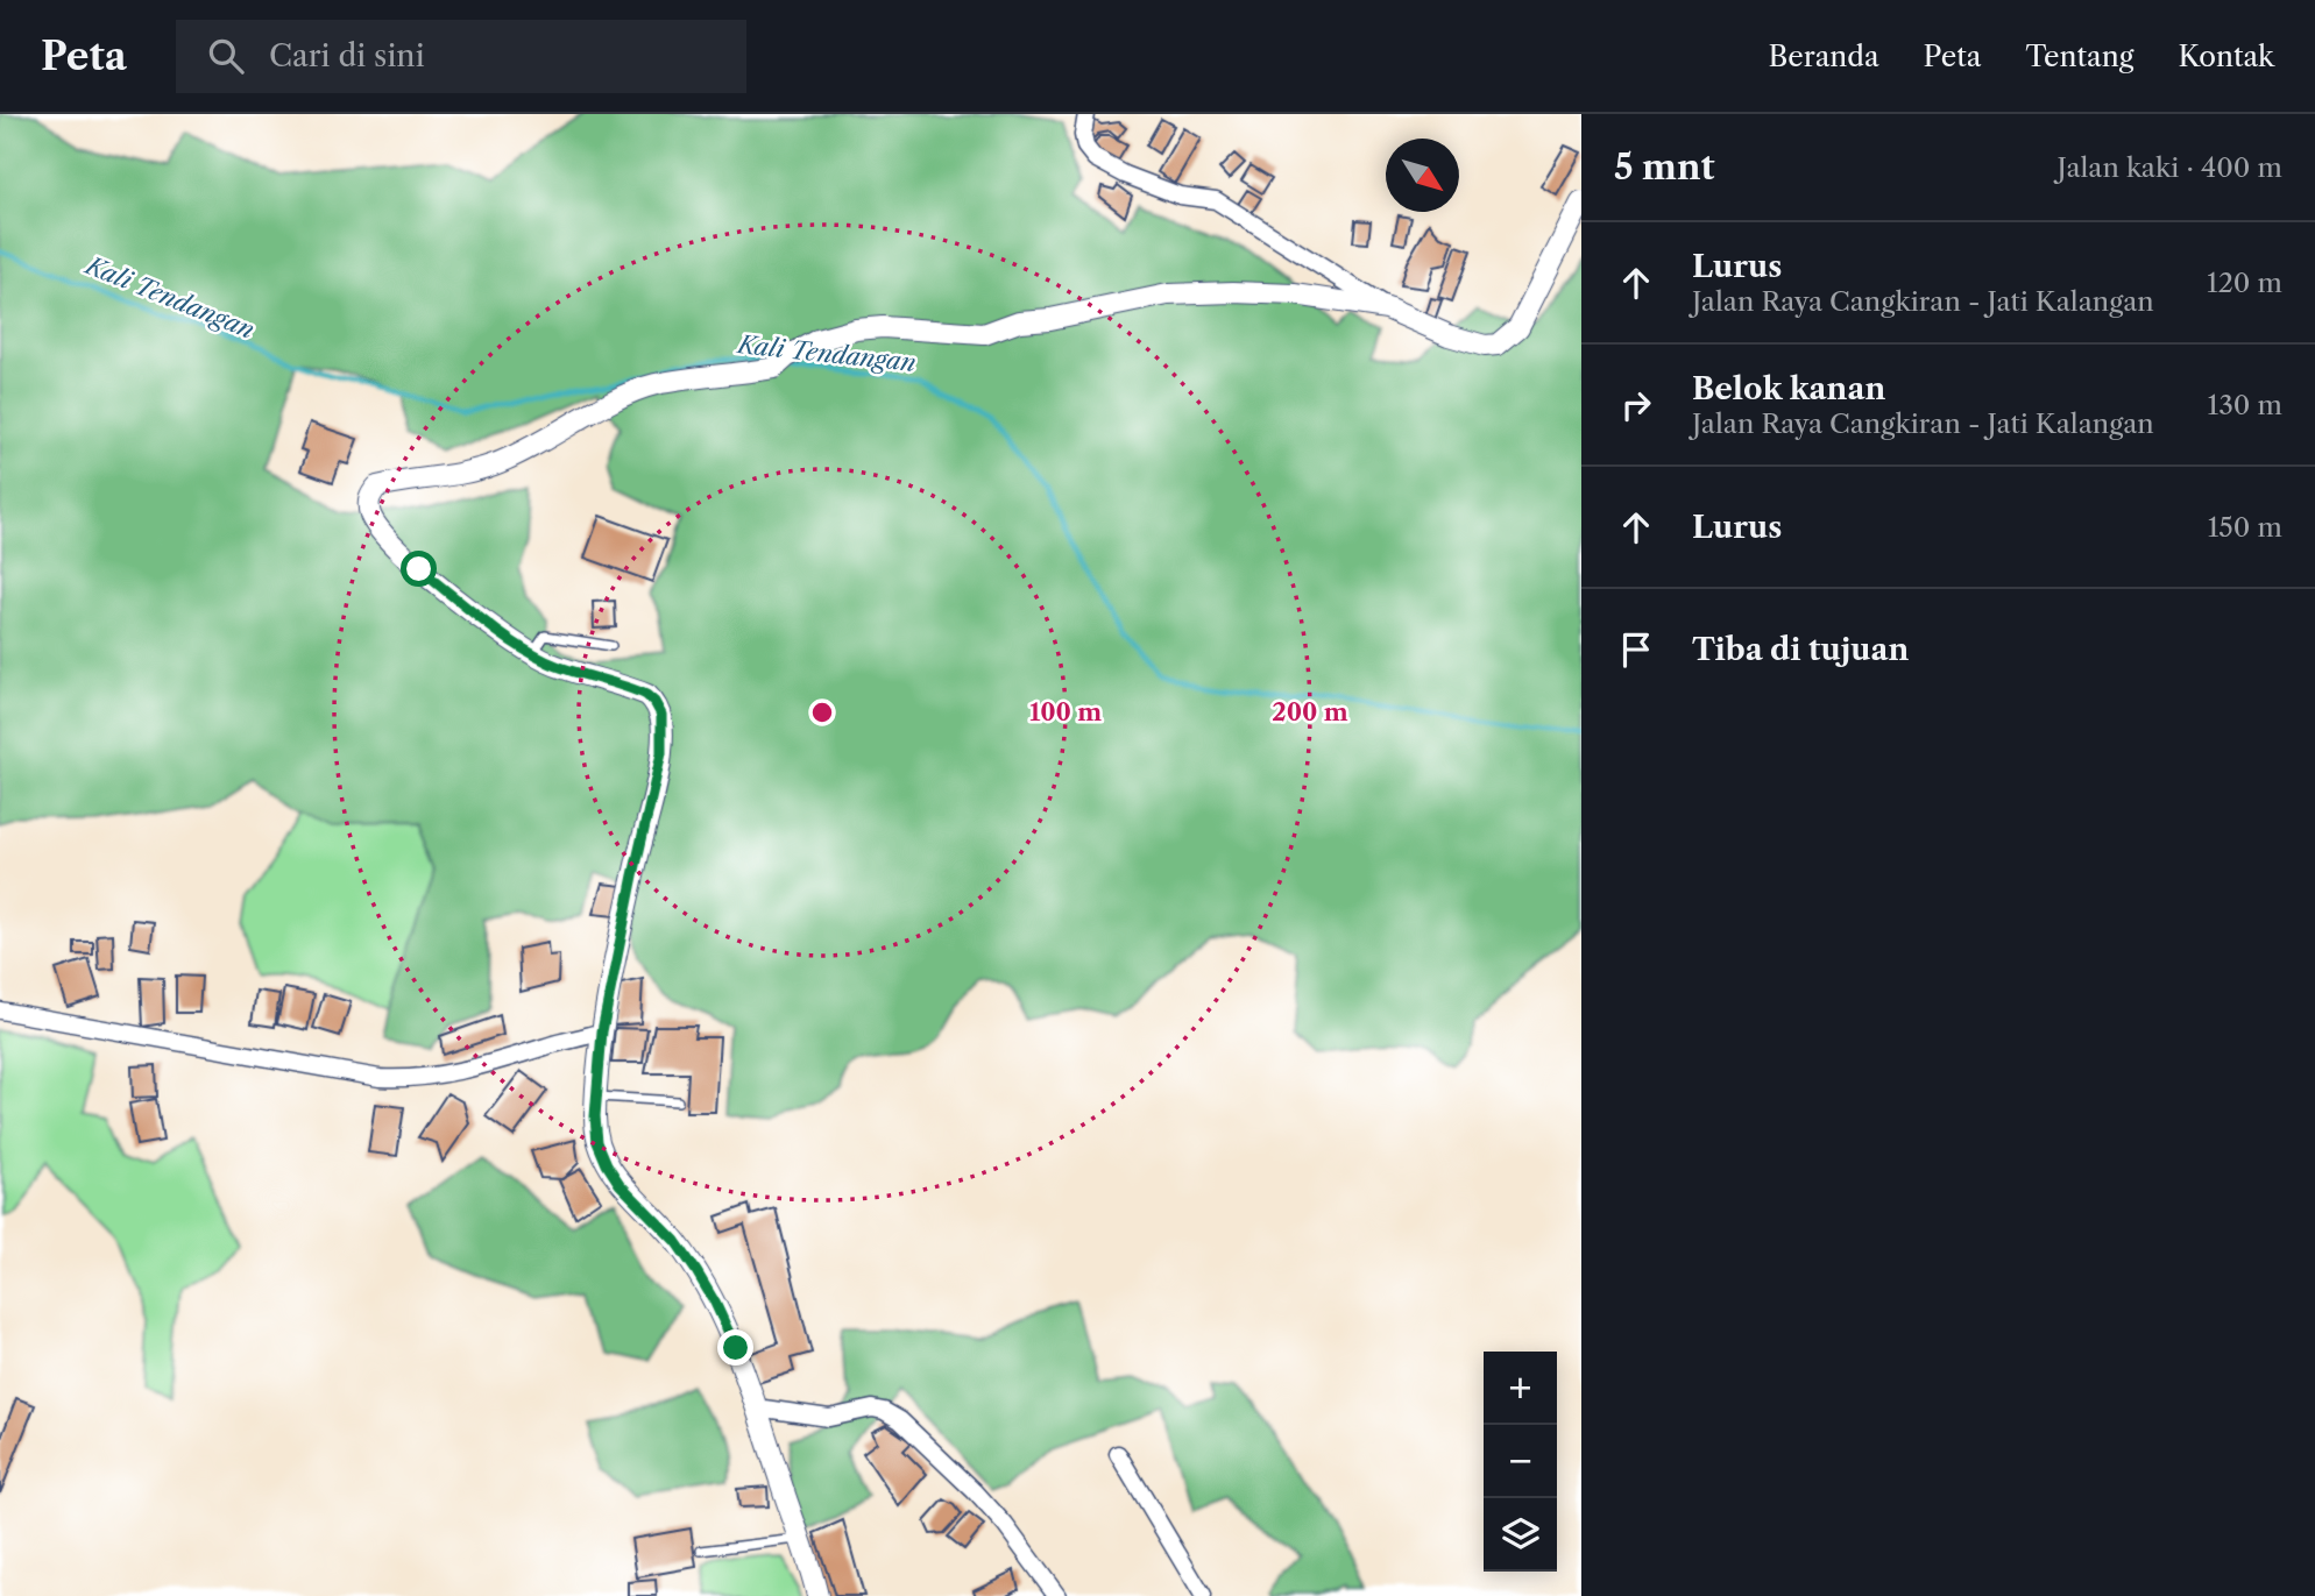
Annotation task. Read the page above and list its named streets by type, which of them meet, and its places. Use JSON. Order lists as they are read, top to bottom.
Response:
{
  "water": ["Kali Tendangan"],
  "north": "bottom right",
  "page": {
    "header": "Peta",
    "search": "Cari di sini",
    "nav": [
      "Beranda",
      "Peta",
      "Tentang",
      "Kontak"
    ],
    "heading": ["5 mnt", "Jalan kaki · 400 m"],
    "list": [
      ["Lurus", "Jalan Raya Cangkiran - Jati Kalangan", "120 m"],
      ["Belok kanan", "Jalan Raya Cangkiran - Jati Kalangan", "130 m"],
      ["Lurus", "150 m"],
      "Tiba di tujuan"
    ],
    "map_buttons": ["+", "−"]
  },
  "rings": ["100 m", "200 m"]
}
